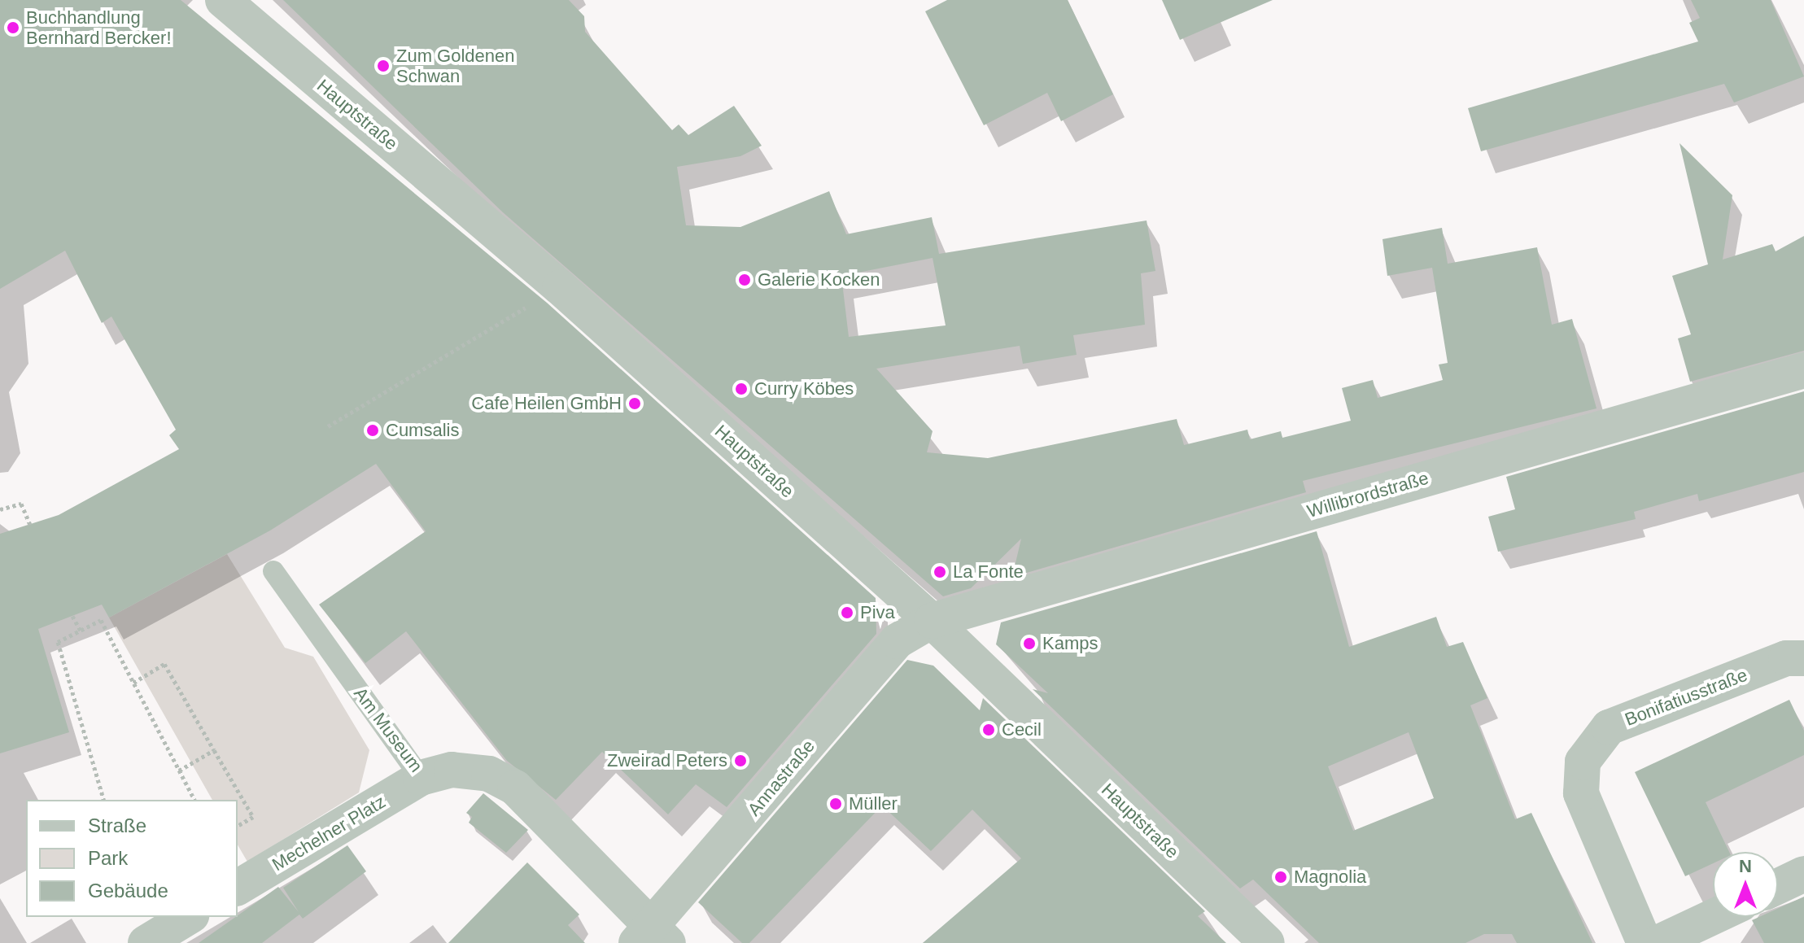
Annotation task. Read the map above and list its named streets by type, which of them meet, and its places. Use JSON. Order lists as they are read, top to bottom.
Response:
{
  "streets": {
    "street": [
      "Hauptstraße",
      "Willibrordstraße",
      "Bonifatiusstraße",
      "Am Museum",
      "Annastraße",
      "Mechelner Platz"
    ]
  },
  "crossings": [
    ["Hauptstraße", "Willibrordstraße"],
    ["Hauptstraße", "Annastraße"],
    ["Willibrordstraße", "Annastraße"],
    ["Am Museum", "Annastraße"],
    ["Am Museum", "Mechelner Platz"]
  ],
  "places": [
    "Buchhandlung Bernhard Bercker!",
    "Zum Goldenen Schwan",
    "Galerie Kocken",
    "Curry Köbes",
    "Cafe Heilen GmbH",
    "Cumsalis",
    "La Fonte",
    "Piva",
    "Kamps",
    "Cecil",
    "Zweirad Peters",
    "Müller",
    "Magnolia"
  ],
  "legend": ["Straße", "Park", "Gebäude"],
  "north": "top"
}
